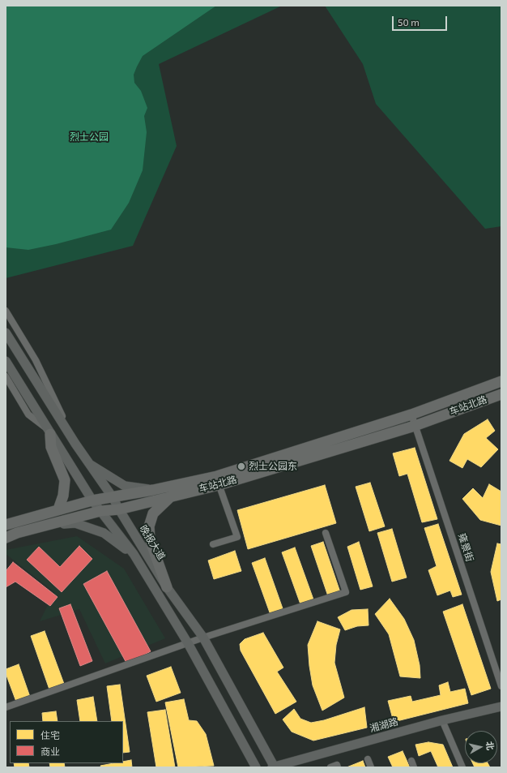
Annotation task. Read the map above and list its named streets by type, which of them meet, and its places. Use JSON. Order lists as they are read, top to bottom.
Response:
{
  "streets": {
    "main road": ["车站北路", "晚报大道", "湘湖路"],
    "street": ["雍景街"]
  },
  "crossings": [
    ["车站北路", "晚报大道"],
    ["车站北路", "雍景街"],
    ["晚报大道", "湘湖路"]
  ],
  "parks": ["烈士公园"],
  "places": ["烈士公园东"],
  "legend": ["住宅", "商业"],
  "scale_bar": "50 m",
  "north": "right"
}
